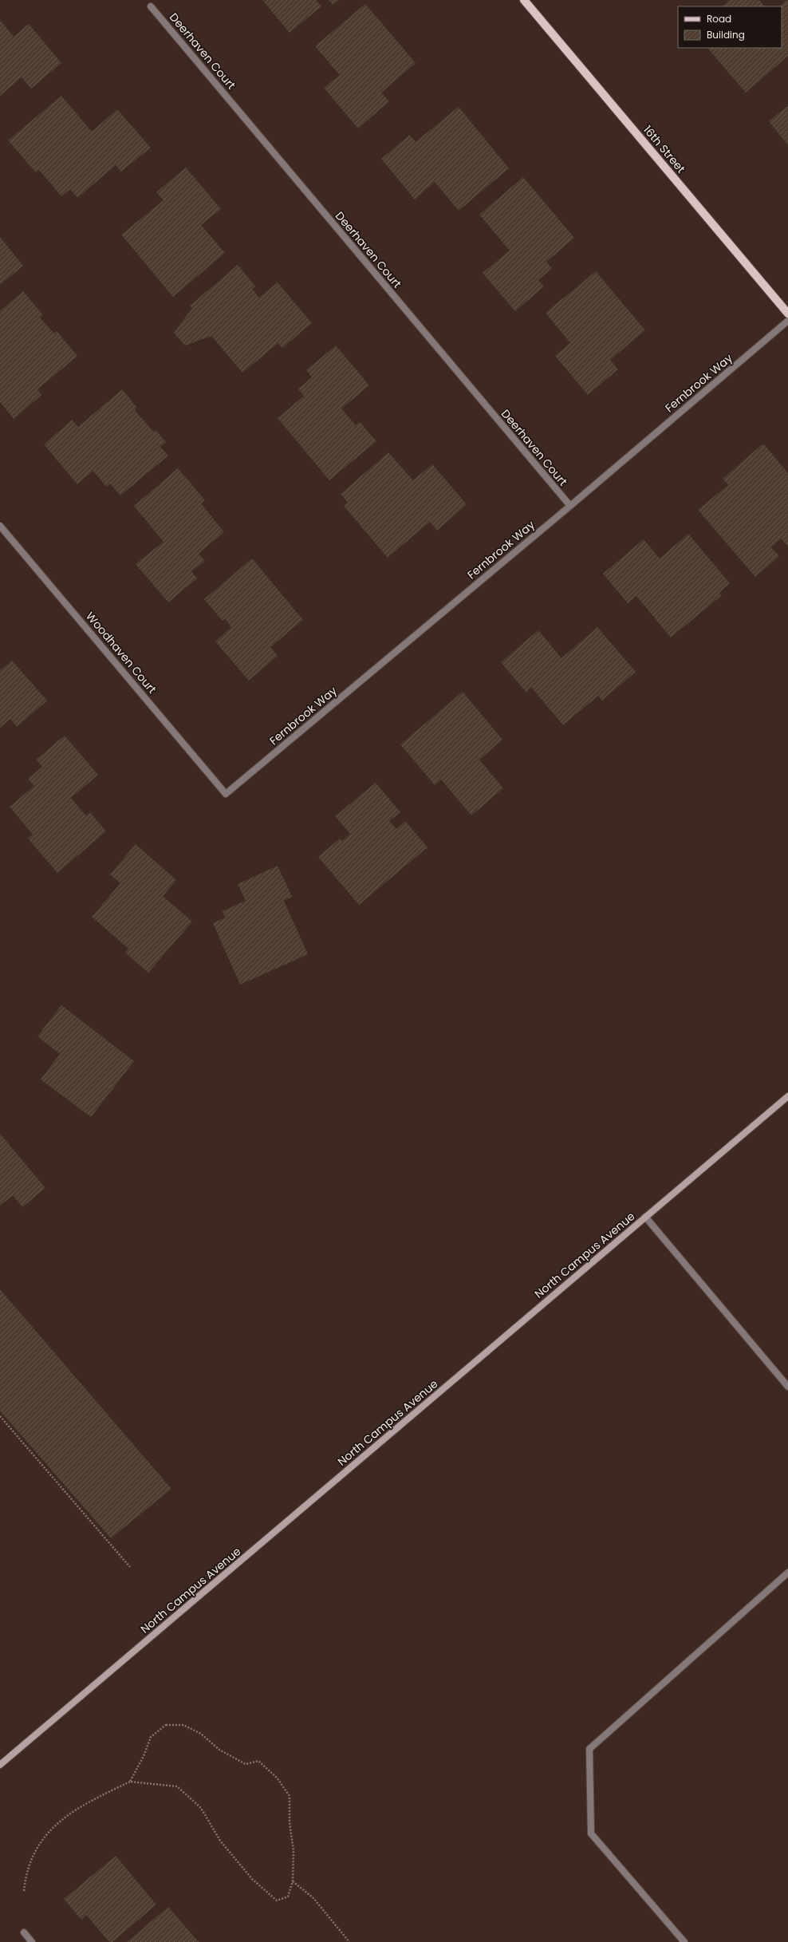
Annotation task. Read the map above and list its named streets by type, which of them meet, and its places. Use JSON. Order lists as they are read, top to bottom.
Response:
{
  "streets": {
    "main road": ["16th Street", "North Campus Avenue"],
    "street": ["Deerhaven Court", "Fernbrook Way", "Woodhaven Court"]
  },
  "crossings": [
    ["Deerhaven Court", "Fernbrook Way"],
    ["Fernbrook Way", "Woodhaven Court"]
  ],
  "legend": ["Road", "Building"]
}
